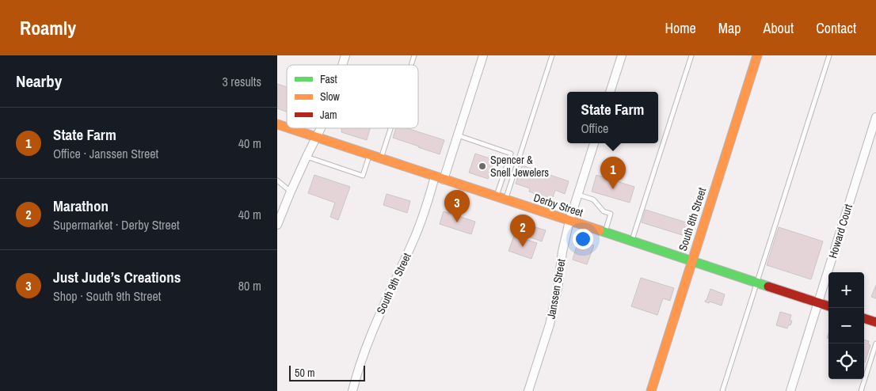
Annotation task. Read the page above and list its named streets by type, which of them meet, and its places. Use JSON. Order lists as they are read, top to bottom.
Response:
{
  "streets": {
    "main road": ["Derby Street", "South 8th Street"],
    "street": ["Howard Court", "South 9th Street", "Janssen Street"]
  },
  "crossings": [
    ["Derby Street", "South 8th Street"],
    ["Derby Street", "Howard Court"],
    ["Derby Street", "South 9th Street"],
    ["Derby Street", "Janssen Street"]
  ],
  "places": ["Spencer & Snell Jewelers"],
  "legend": ["Fast", "Slow", "Jam"],
  "scale_bar": "50 m",
  "page": {
    "header": "Roamly",
    "nav": [
      "Home",
      "Map",
      "About",
      "Contact"
    ],
    "heading": ["Nearby", "3 results"],
    "popup": ["State Farm", "Office"],
    "list": [
      {
        "mark": "1",
        "name": "State Farm",
        "note": "Office · Janssen Street",
        "value": "40 m"
      },
      {
        "mark": "2",
        "name": "Marathon",
        "note": "Supermarket · Derby Street",
        "value": "40 m"
      },
      {
        "mark": "3",
        "name": "Just Jude’s Creations",
        "note": "Shop · South 9th Street",
        "value": "80 m"
      }
    ],
    "pins": ["1", "3", "2"],
    "map_buttons": ["+", "−"],
    "scale": "50 m"
  }
}
